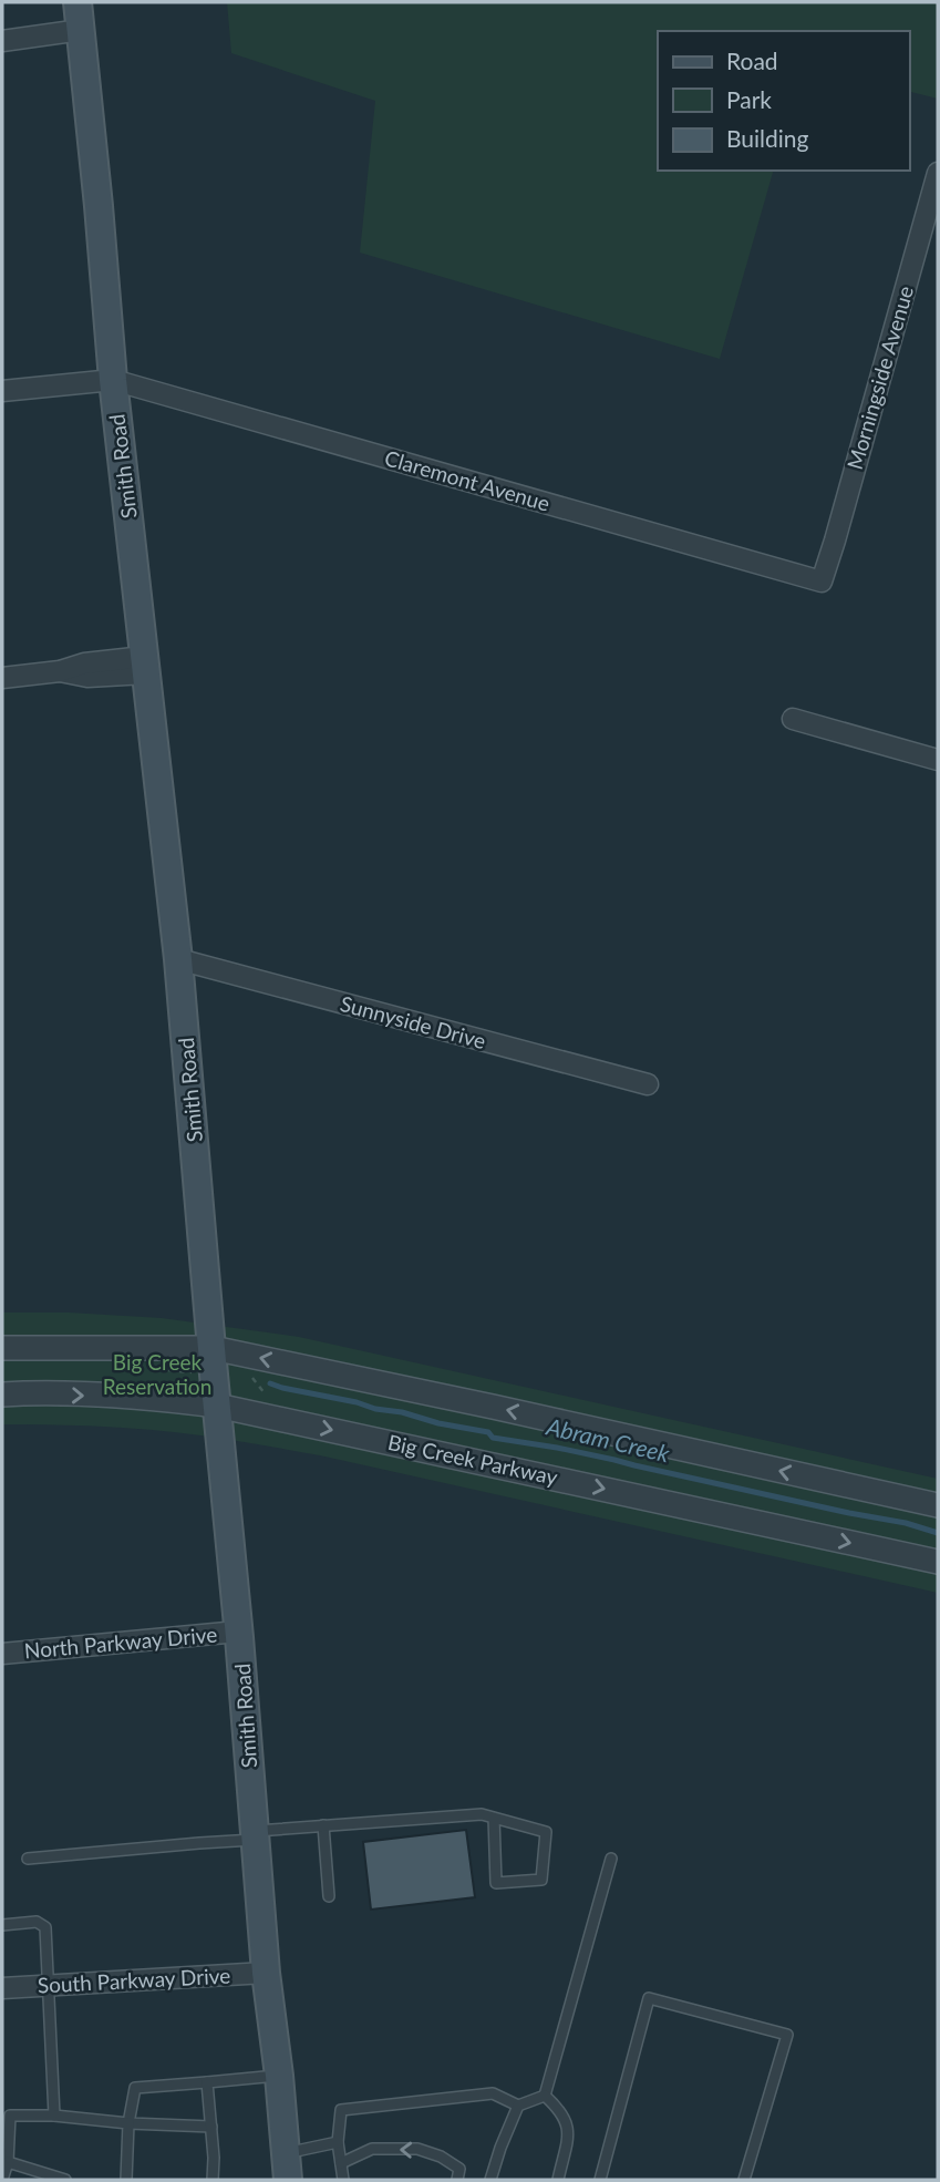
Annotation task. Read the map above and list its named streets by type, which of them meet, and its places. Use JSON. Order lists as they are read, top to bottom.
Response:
{
  "streets": {
    "main road": ["Smith Road"],
    "street": [
      "Morningside Avenue",
      "Claremont Avenue",
      "Sunnyside Drive",
      "Big Creek Parkway",
      "North Parkway Drive",
      "South Parkway Drive"
    ]
  },
  "crossings": [
    ["Morningside Avenue", "Claremont Avenue"],
    ["Smith Road", "Claremont Avenue"],
    ["Smith Road", "Sunnyside Drive"],
    ["Smith Road", "Big Creek Parkway"],
    ["Smith Road", "North Parkway Drive"],
    ["Smith Road", "South Parkway Drive"]
  ],
  "water": ["Abram Creek"],
  "parks": ["Big Creek Reservation"],
  "legend": ["Road", "Park", "Building"]
}
